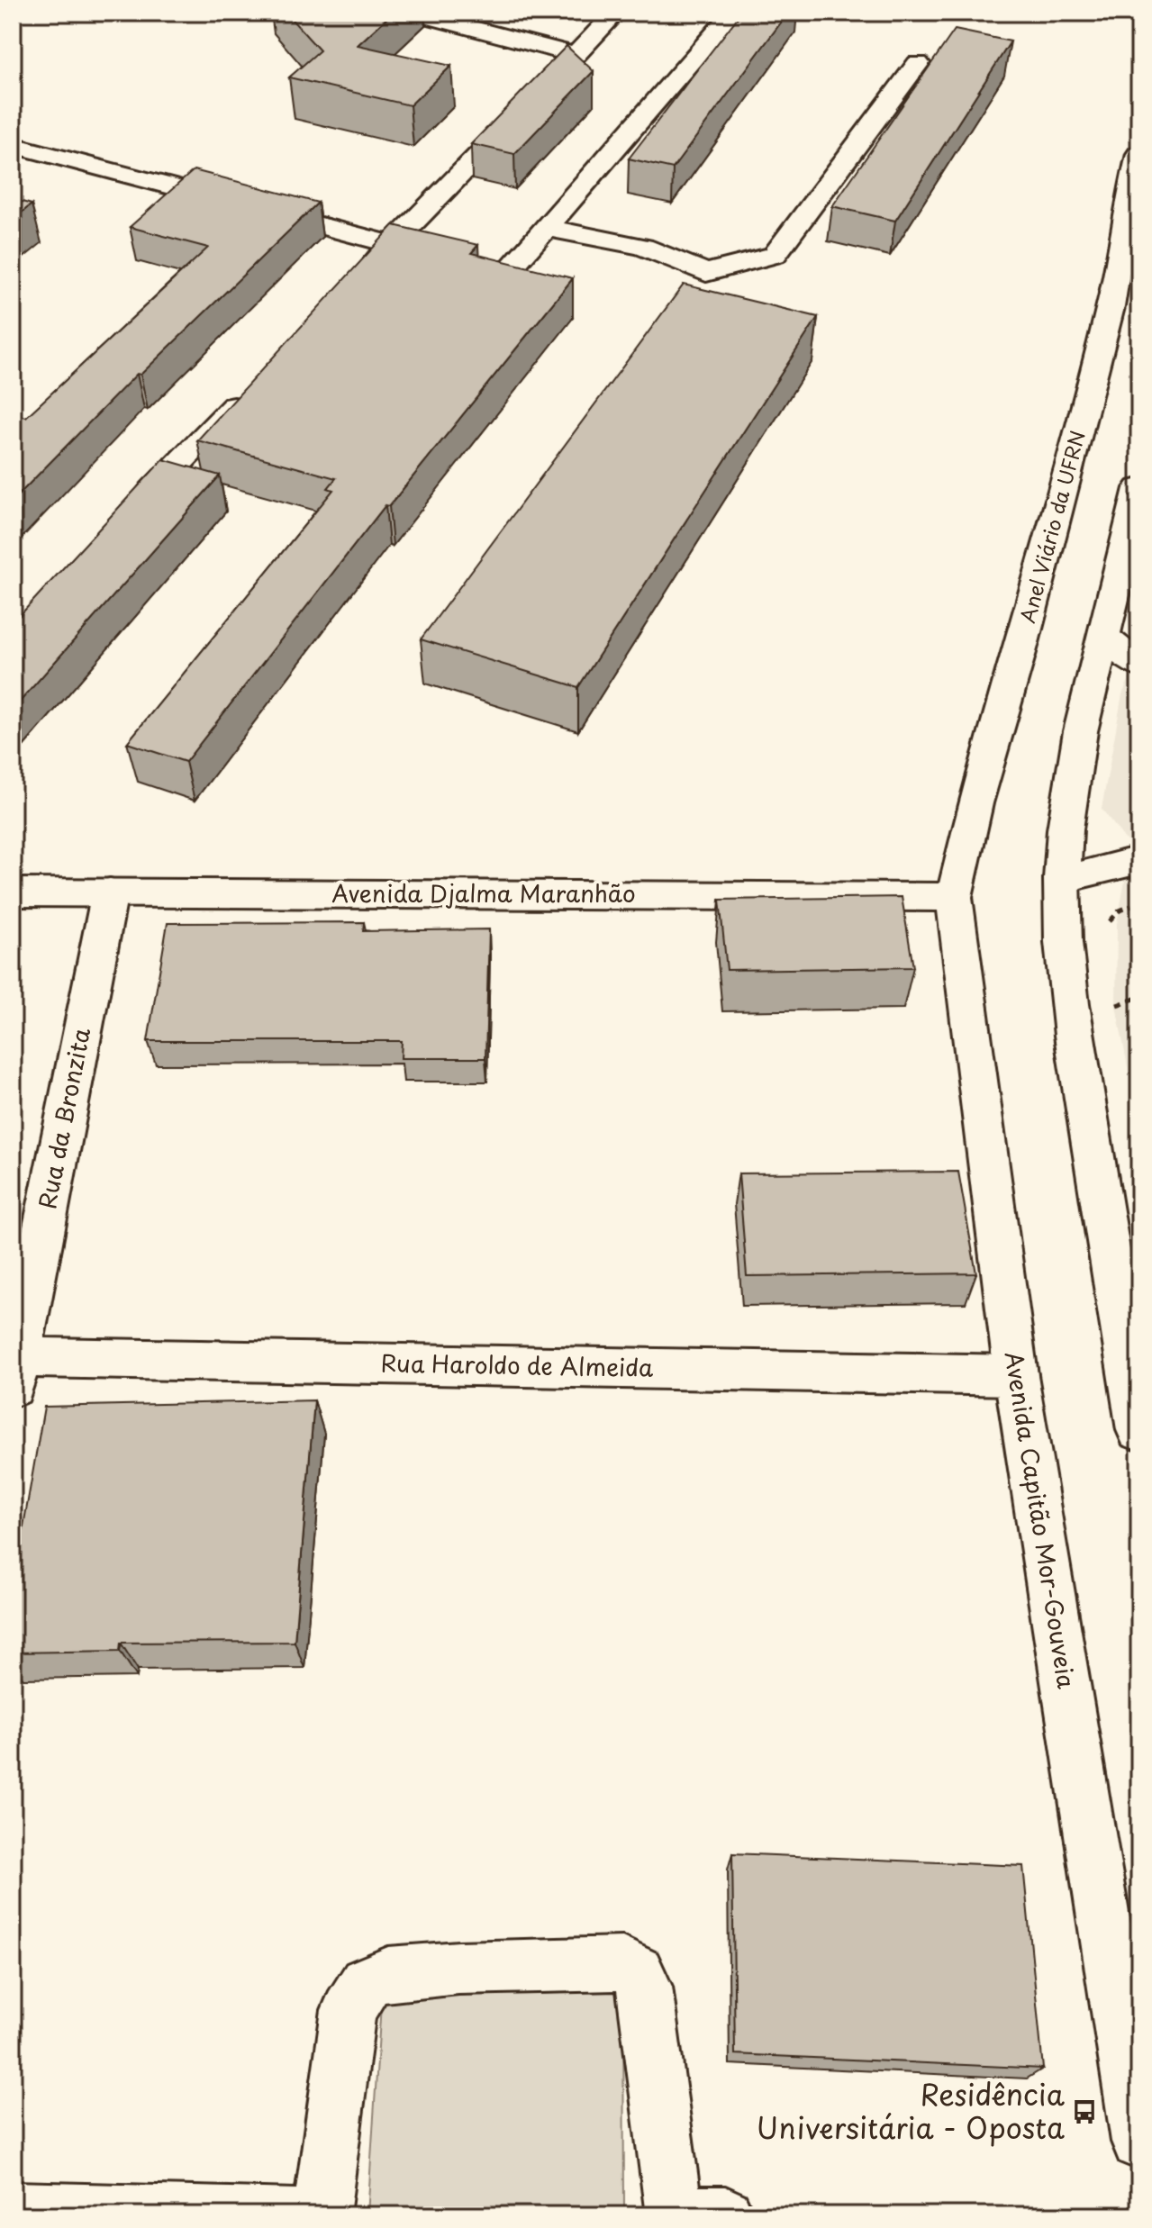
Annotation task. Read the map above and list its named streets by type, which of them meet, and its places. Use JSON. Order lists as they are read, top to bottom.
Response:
{
  "streets": {
    "main road": [
      "Anel Viário da UFRN",
      "Avenida Djalma Maranhão",
      "Rua da Bronzita",
      "Rua Haroldo de Almeida",
      "Avenida Capitão Mor-Gouveia"
    ]
  },
  "crossings": [
    ["Anel Viário da UFRN", "Avenida Djalma Maranhão"],
    ["Anel Viário da UFRN", "Avenida Capitão Mor-Gouveia"],
    ["Avenida Djalma Maranhão", "Rua da Bronzita"],
    ["Avenida Djalma Maranhão", "Avenida Capitão Mor-Gouveia"],
    ["Rua da Bronzita", "Rua Haroldo de Almeida"],
    ["Rua Haroldo de Almeida", "Avenida Capitão Mor-Gouveia"]
  ],
  "places": {
    "bus stop": ["Residência Universitária - Oposta"]
  }
}
